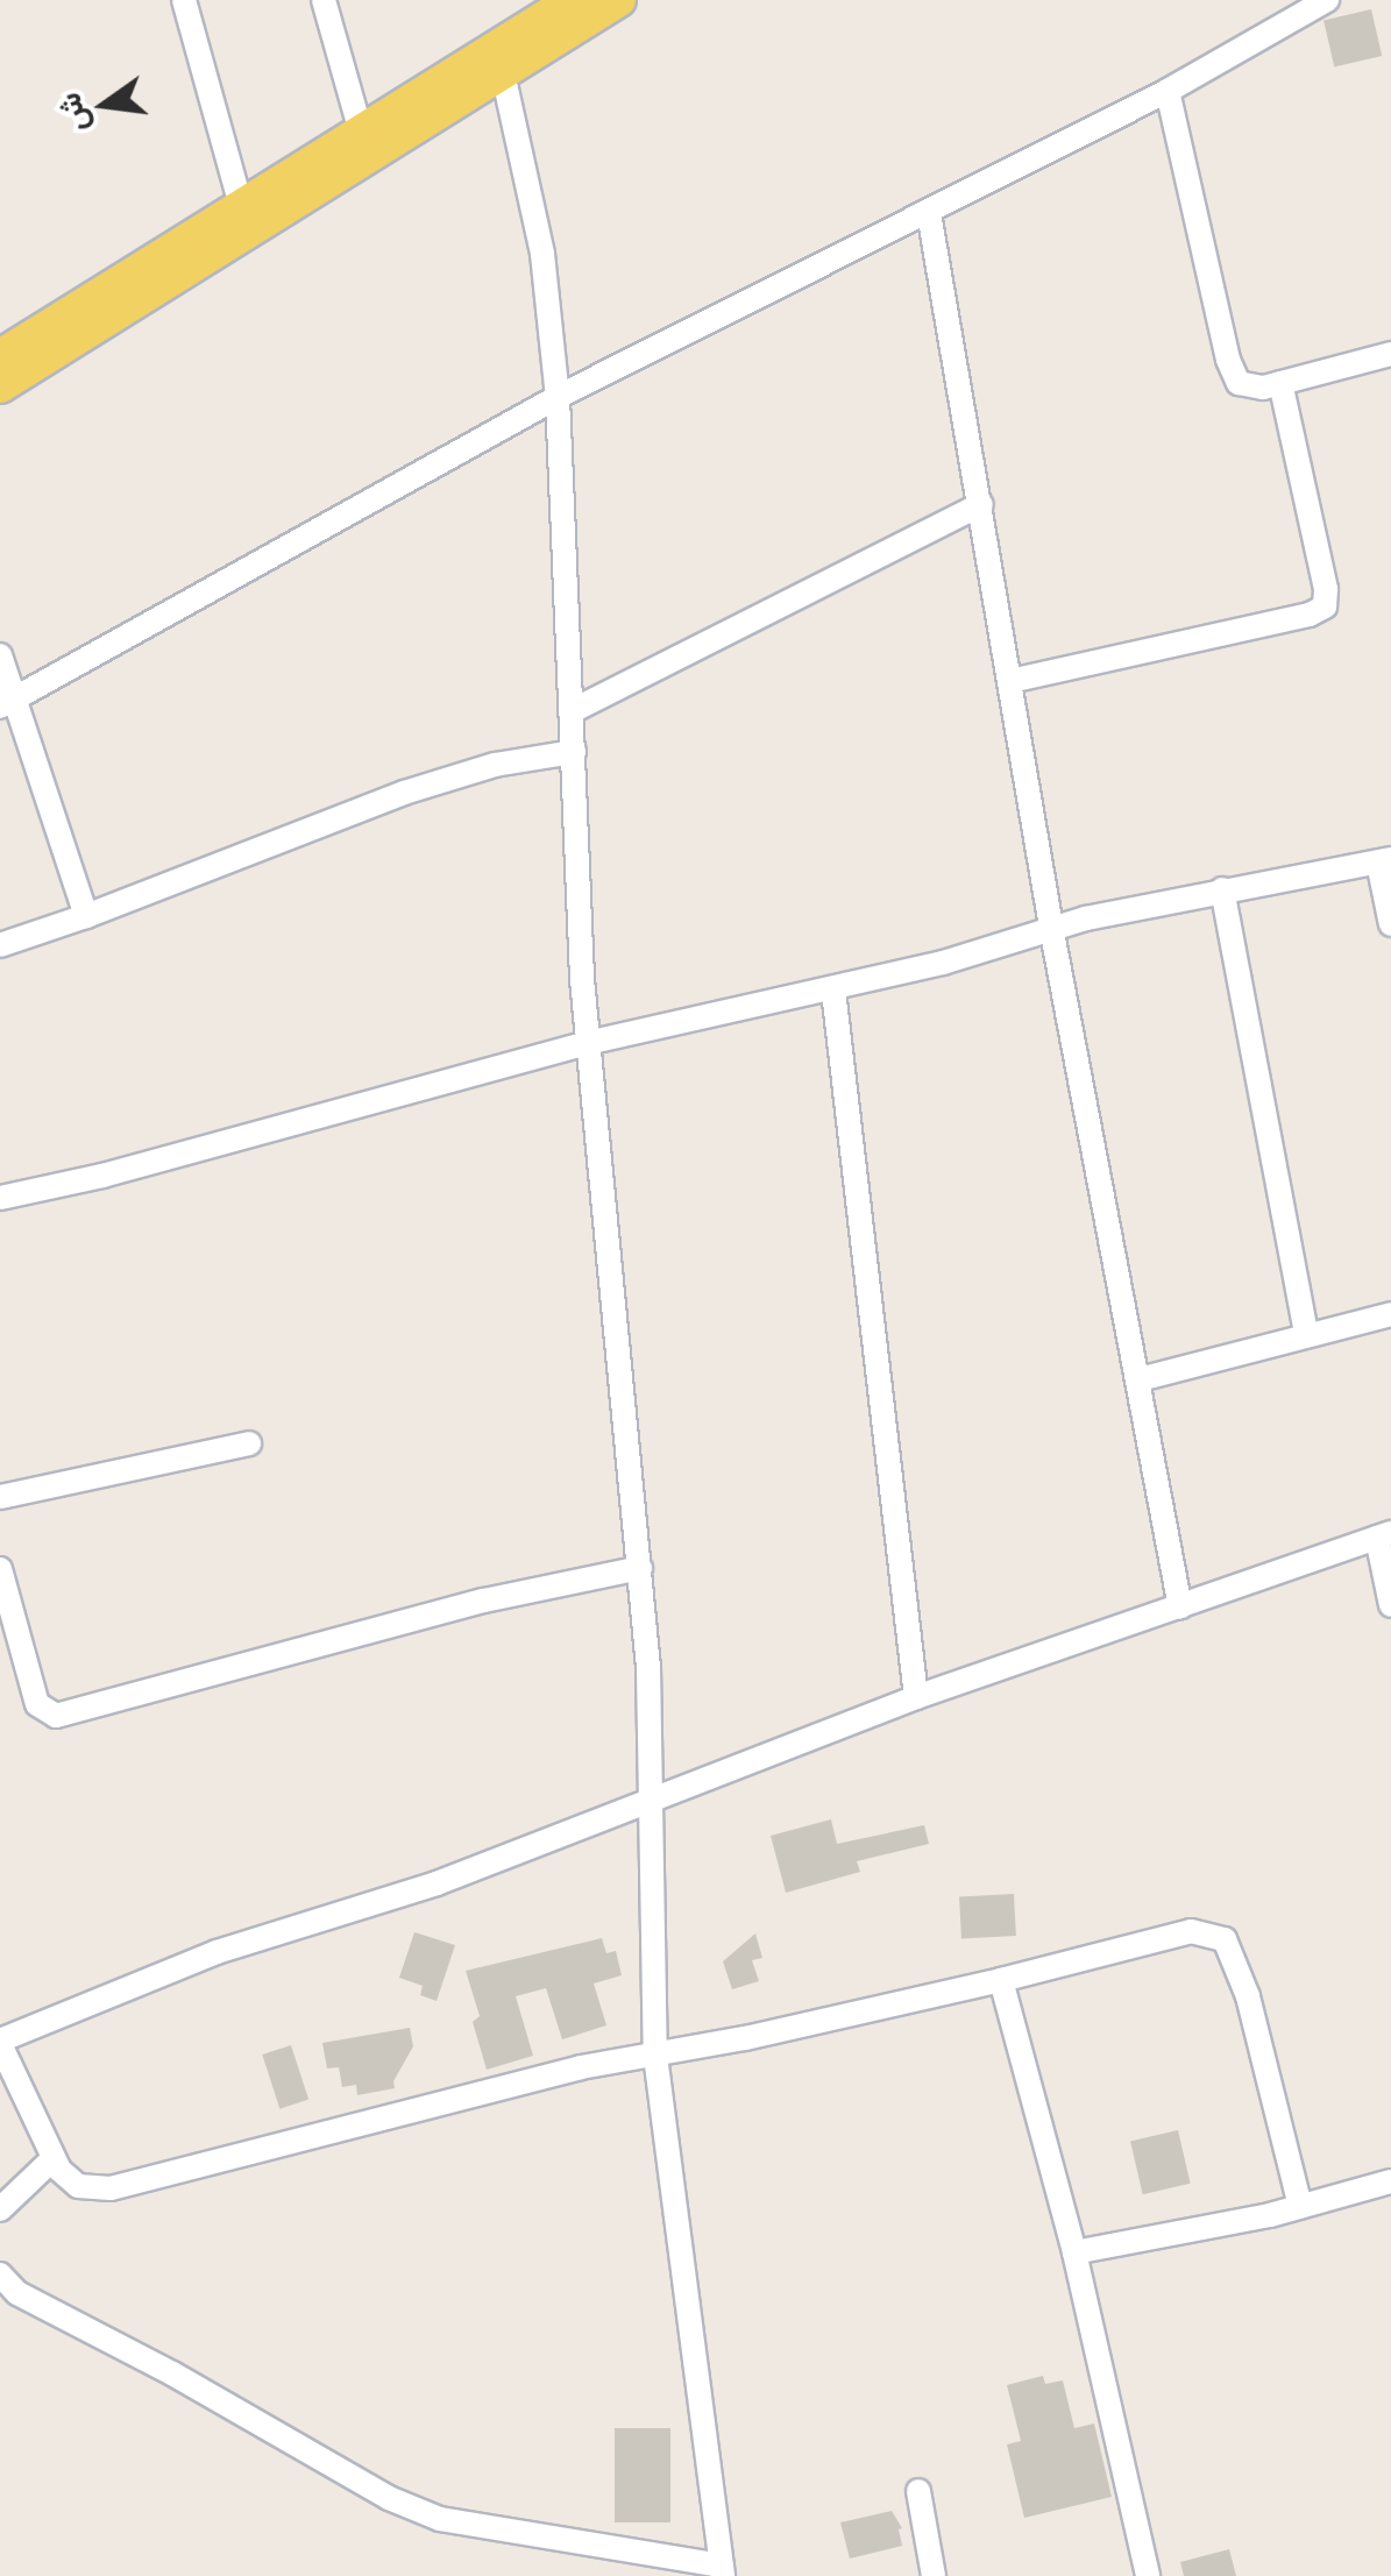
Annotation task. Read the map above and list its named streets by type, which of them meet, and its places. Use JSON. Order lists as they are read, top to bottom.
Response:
{
  "north": "left"
}
